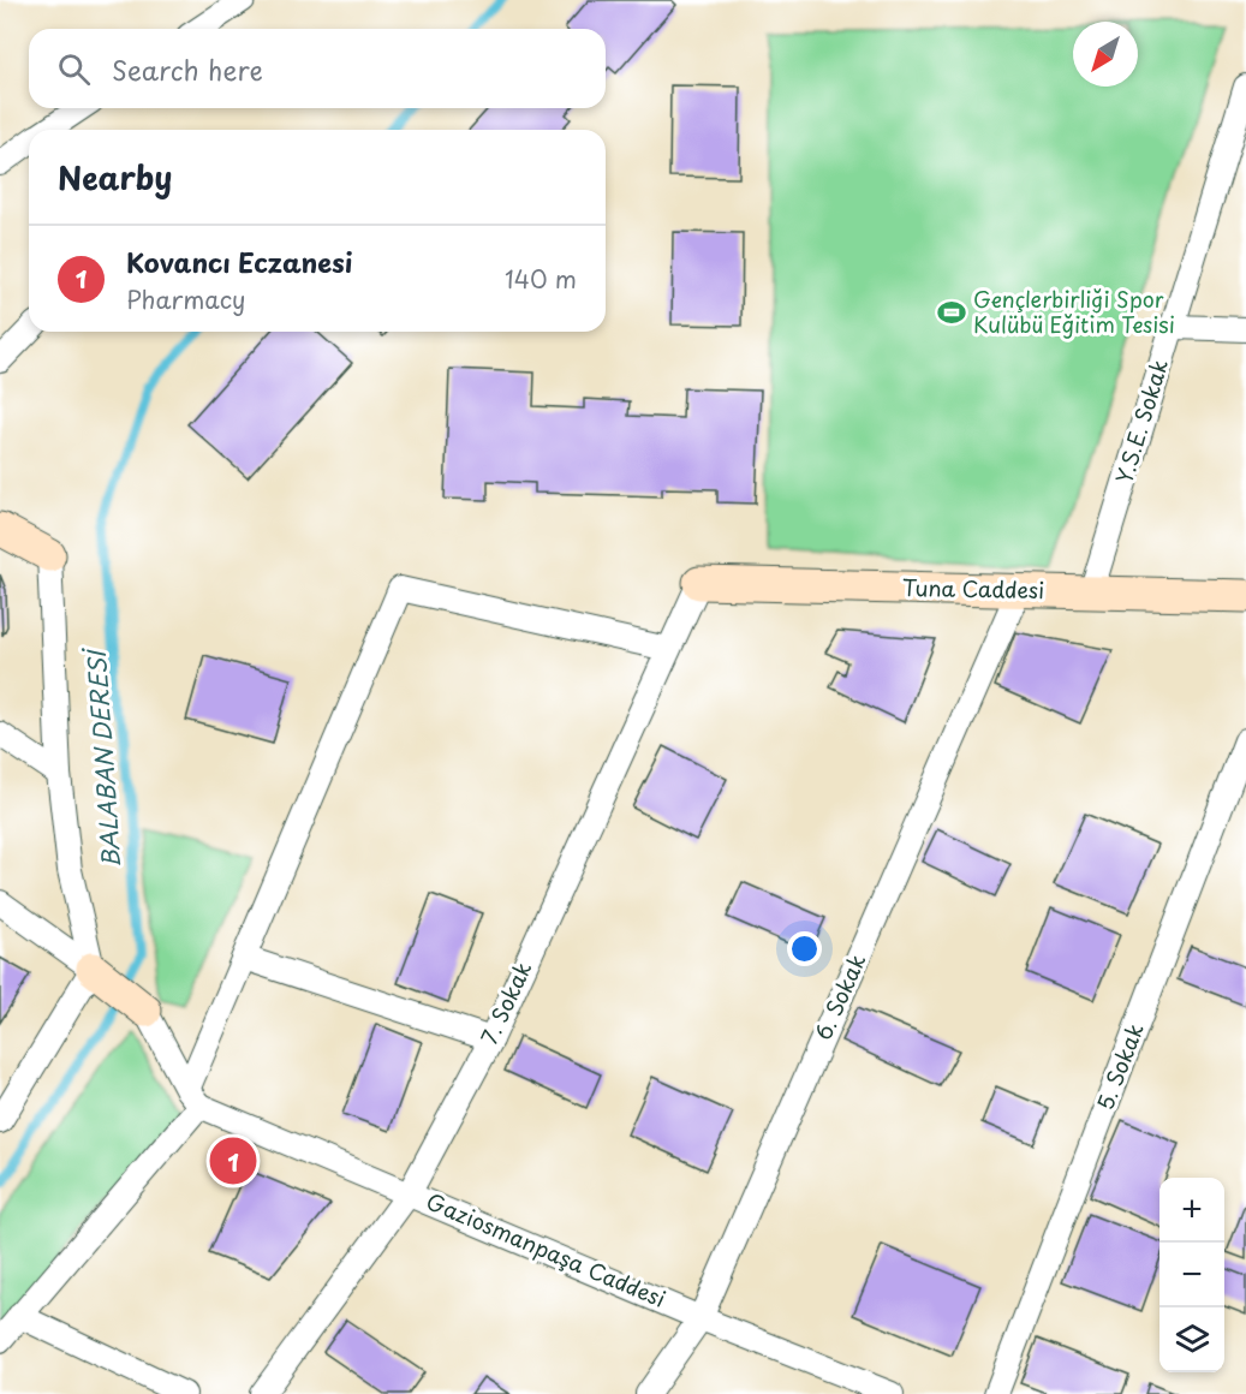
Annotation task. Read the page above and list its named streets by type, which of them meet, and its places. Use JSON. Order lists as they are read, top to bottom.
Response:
{
  "streets": {
    "street": [
      "Y.S.E. Sokak",
      "Tuna Caddesi",
      "6. Sokak",
      "7. Sokak",
      "5. Sokak",
      "Gaziosmanpaşa Caddesi"
    ]
  },
  "crossings": [
    ["Y.S.E. Sokak", "Tuna Caddesi"],
    ["Tuna Caddesi", "6. Sokak"],
    ["Tuna Caddesi", "7. Sokak"],
    ["6. Sokak", "Gaziosmanpaşa Caddesi"],
    ["7. Sokak", "Gaziosmanpaşa Caddesi"]
  ],
  "water": ["BALABAN DERESİ"],
  "places": {
    "sports": ["Gençlerbirliği Spor Kulübü Eğitim Tesisi"]
  },
  "north": "bottom left",
  "page": {
    "search": "Search here",
    "heading": "Nearby",
    "list": [
      {
        "mark": "1",
        "name": "Kovancı Eczanesi",
        "note": "Pharmacy",
        "value": "140 m"
      }
    ],
    "pins": "1",
    "map_buttons": ["+", "−"]
  }
}
